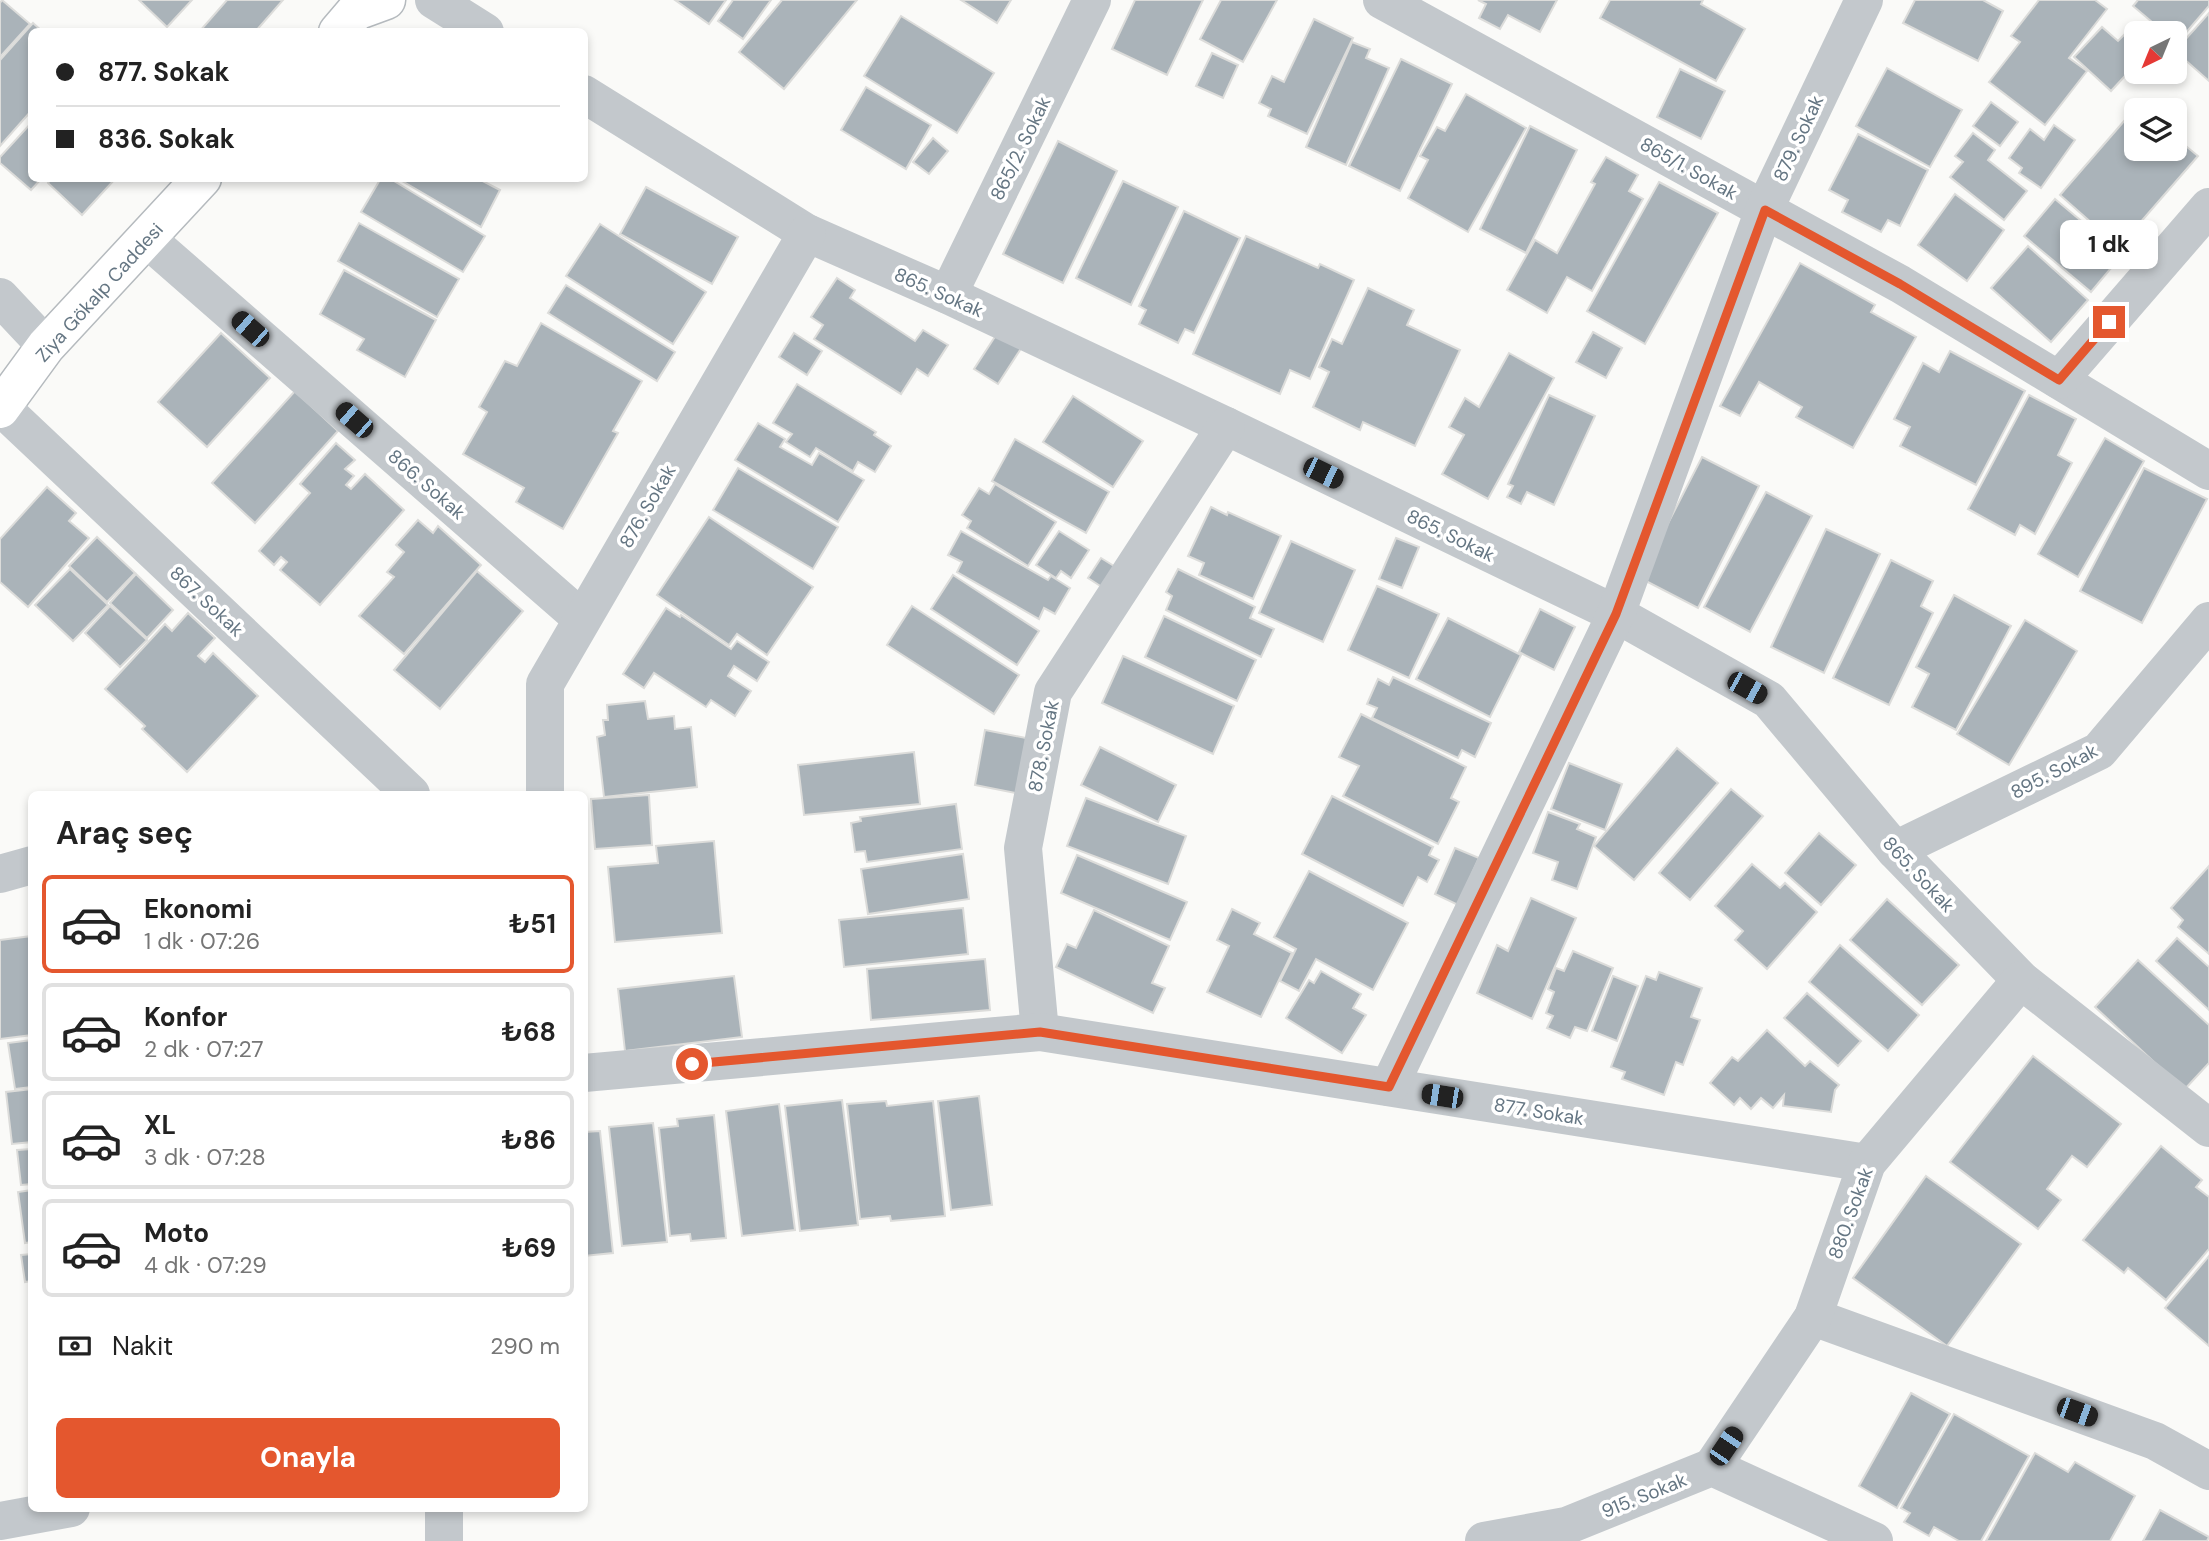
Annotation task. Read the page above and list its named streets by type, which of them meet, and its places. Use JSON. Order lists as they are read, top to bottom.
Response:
{
  "streets": {
    "main road": ["Ziya Gökalp Caddesi"],
    "street": [
      "879. Sokak",
      "865/2. Sokak",
      "865/1. Sokak",
      "865. Sokak",
      "866. Sokak",
      "876. Sokak",
      "867. Sokak",
      "878. Sokak",
      "895. Sokak",
      "877. Sokak",
      "880. Sokak",
      "915. Sokak"
    ]
  },
  "crossings": [
    ["879. Sokak", "865/1. Sokak"],
    ["879. Sokak", "865. Sokak"],
    ["879. Sokak", "877. Sokak"],
    ["865/2. Sokak", "865. Sokak"],
    ["Ziya Gökalp Caddesi", "866. Sokak"],
    ["Ziya Gökalp Caddesi", "867. Sokak"],
    ["865. Sokak", "876. Sokak"],
    ["865. Sokak", "878. Sokak"],
    ["865. Sokak", "895. Sokak"],
    ["865. Sokak", "880. Sokak"],
    ["866. Sokak", "876. Sokak"],
    ["878. Sokak", "877. Sokak"],
    ["877. Sokak", "880. Sokak"],
    ["880. Sokak", "915. Sokak"]
  ],
  "north": "bottom left",
  "page": {
    "banner": ["877. Sokak", "836. Sokak"],
    "bubble": "1 dk",
    "heading": "Araç seç",
    "list": [
      {
        "name": "Ekonomi",
        "note": "1 dk · 07:26",
        "value": "₺51"
      },
      {
        "name": "Konfor",
        "note": "2 dk · 07:27",
        "value": "₺68"
      },
      {
        "name": "XL",
        "note": "3 dk · 07:28",
        "value": "₺86"
      },
      {
        "name": "Moto",
        "note": "4 dk · 07:29",
        "value": "₺69"
      }
    ],
    "pay": ["Nakit", "290 m"],
    "buttons": "Onayla"
  }
}
